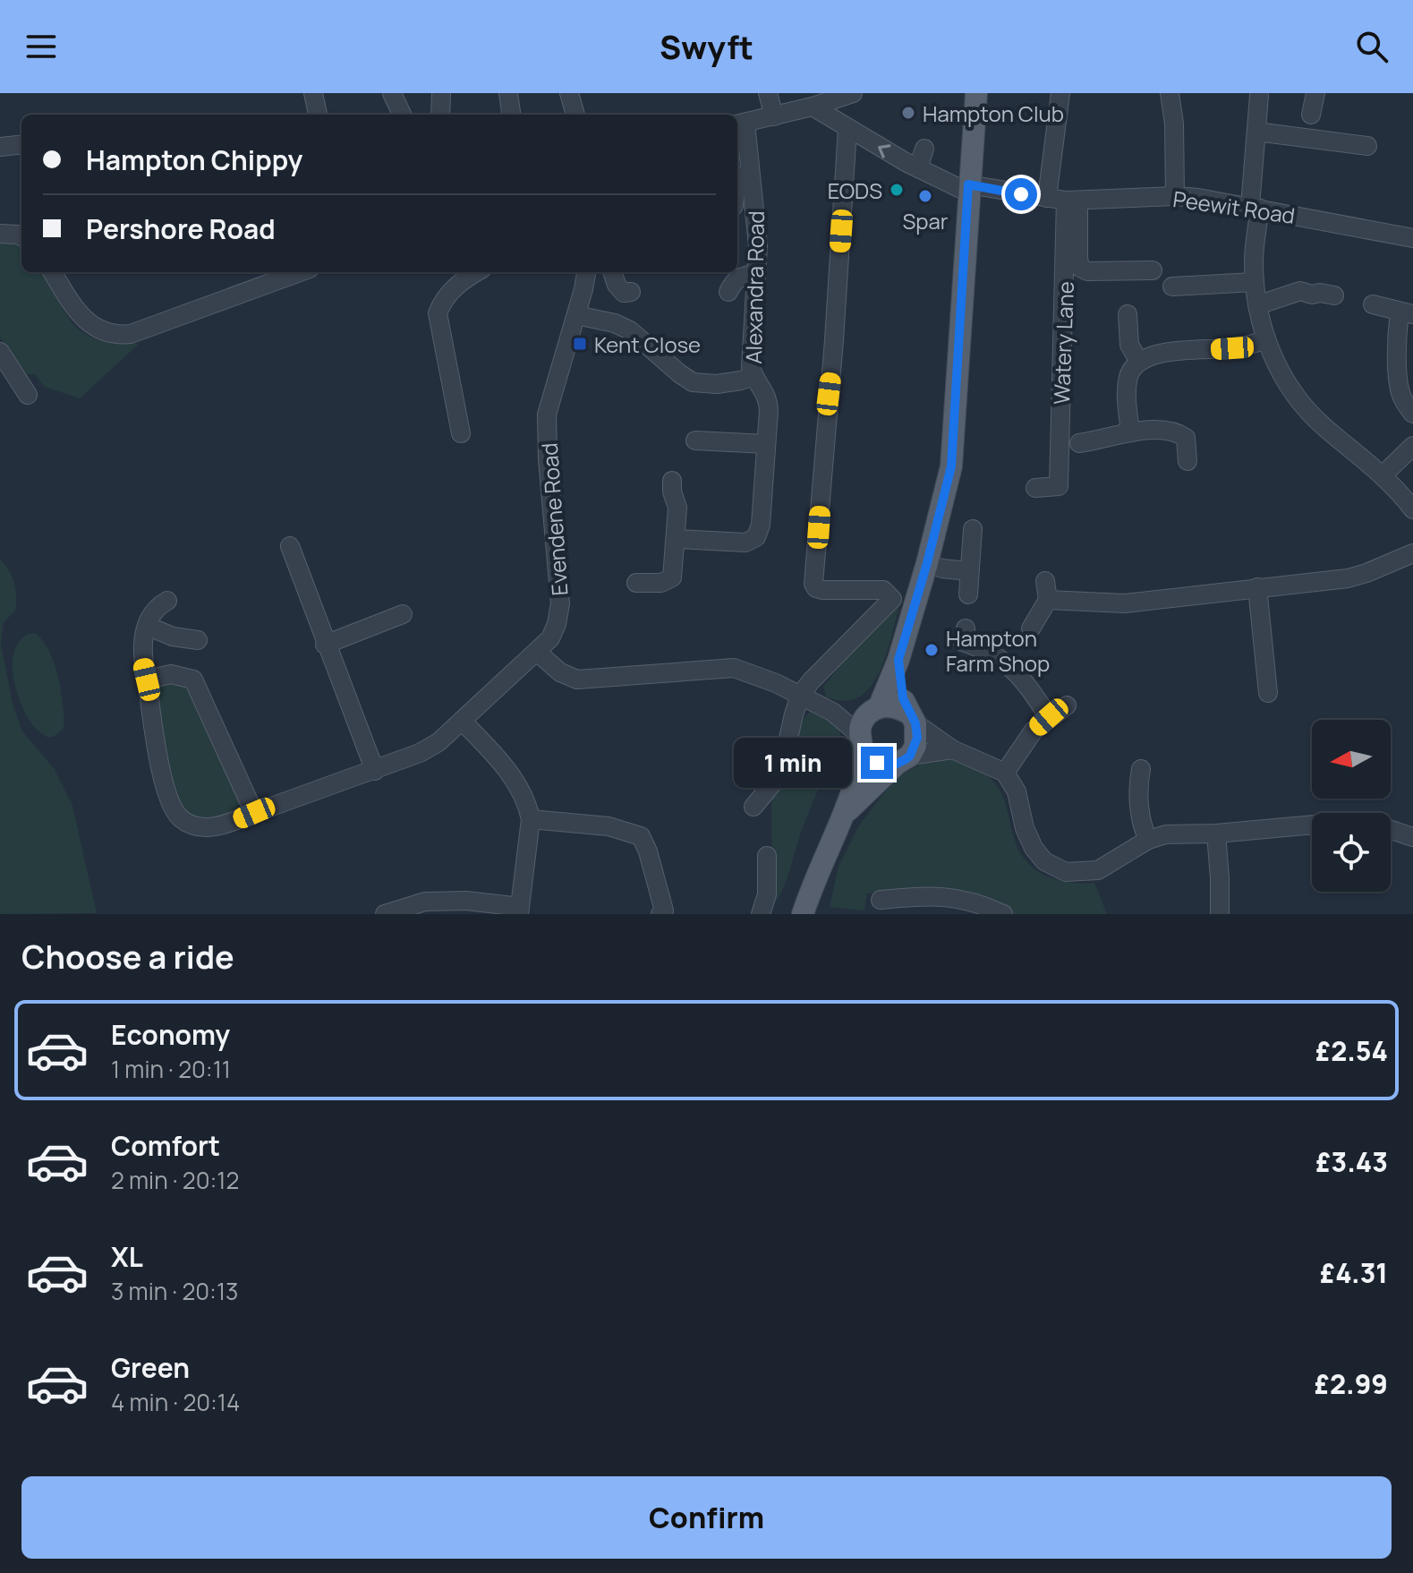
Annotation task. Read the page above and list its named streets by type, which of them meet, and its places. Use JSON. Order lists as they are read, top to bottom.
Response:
{
  "streets": {
    "street": [
      "Peewit Road",
      "Alexandra Road",
      "Watery Lane",
      "Evendene Road"
    ]
  },
  "crossings": [
    ["Peewit Road", "Watery Lane"]
  ],
  "places": {
    "other": [
      "Hampton Club",
      "EODS",
      "Spar",
      "Hampton Farm Shop"
    ],
    "transit": ["Kent Close"]
  },
  "north": "left",
  "page": {
    "header": "Swyft",
    "banner": ["Hampton Chippy", "Pershore Road"],
    "bubble": "1 min",
    "heading": "Choose a ride",
    "list": [
      {
        "name": "Economy",
        "note": "1 min · 20:11",
        "value": "£2.54"
      },
      {
        "name": "Comfort",
        "note": "2 min · 20:12",
        "value": "£3.43"
      },
      {
        "name": "XL",
        "note": "3 min · 20:13",
        "value": "£4.31"
      },
      {
        "name": "Green",
        "note": "4 min · 20:14",
        "value": "£2.99"
      }
    ],
    "buttons": "Confirm"
  }
}
